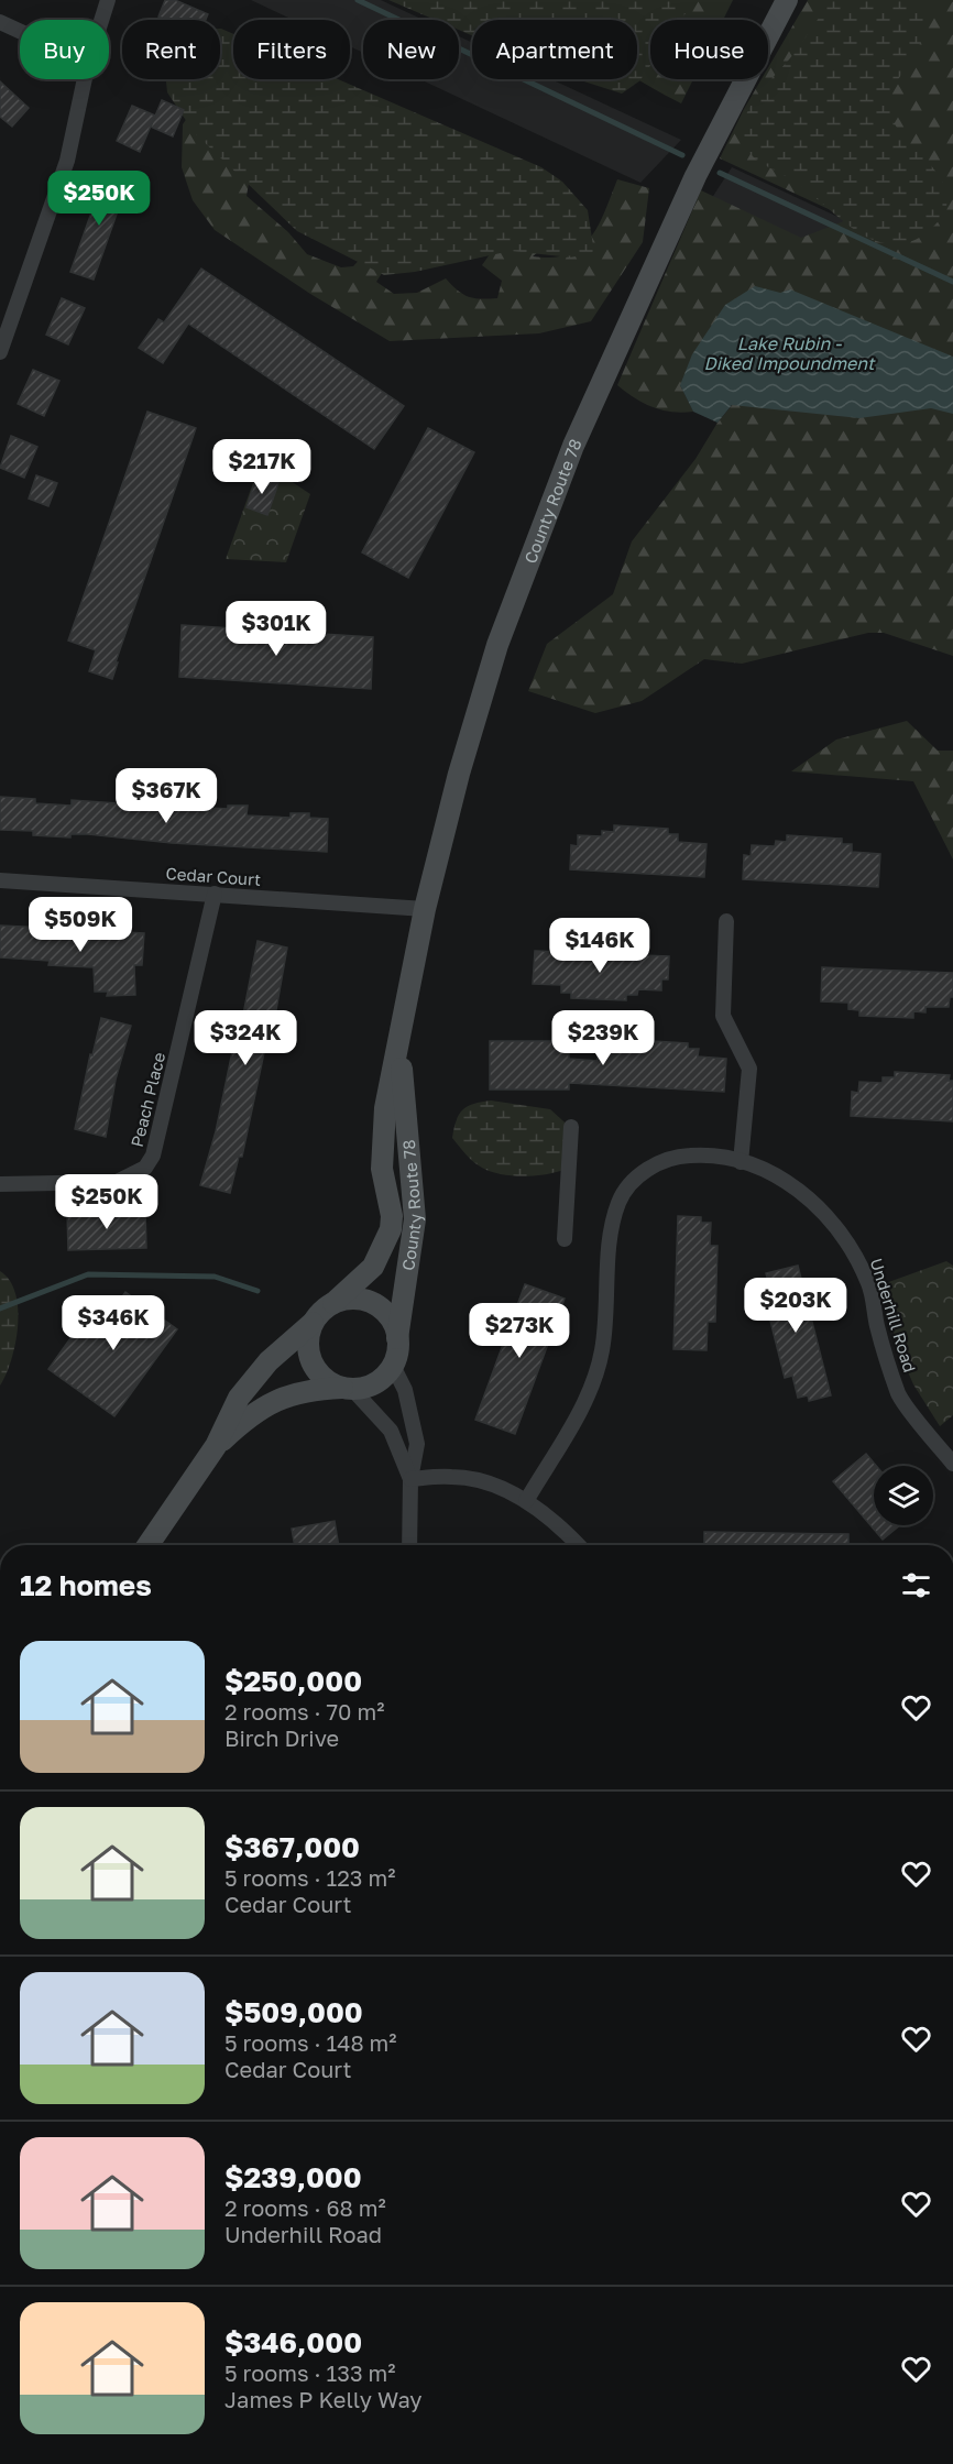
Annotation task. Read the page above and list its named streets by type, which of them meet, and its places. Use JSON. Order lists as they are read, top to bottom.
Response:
{
  "streets": {
    "street": [
      "County Route 78",
      "Cedar Court",
      "Peach Place",
      "Underhill Road"
    ]
  },
  "crossings": [
    ["County Route 78", "Cedar Court"],
    ["Cedar Court", "Peach Place"]
  ],
  "water": ["Lake Rubin - Diked Impoundment"],
  "page": {
    "chip": [
      "Buy",
      "Rent",
      "Filters",
      "New",
      "Apartment",
      "House"
    ],
    "price": [
      "$250K",
      "$217K",
      "$301K",
      "$367K",
      "$509K",
      "$146K",
      "$324K",
      "$239K",
      "$250K",
      "$203K",
      "$346K",
      "$273K"
    ],
    "heading": "12 homes",
    "list": [
      {
        "name": "$250,000",
        "note": "2 rooms · 70 m² · Birch Drive"
      },
      {
        "name": "$367,000",
        "note": "5 rooms · 123 m² · Cedar Court"
      },
      {
        "name": "$509,000",
        "note": "5 rooms · 148 m² · Cedar Court"
      },
      {
        "name": "$239,000",
        "note": "2 rooms · 68 m² · Underhill Road"
      },
      {
        "name": "$346,000",
        "note": "5 rooms · 133 m² · James P Kelly Way"
      }
    ]
  }
}
